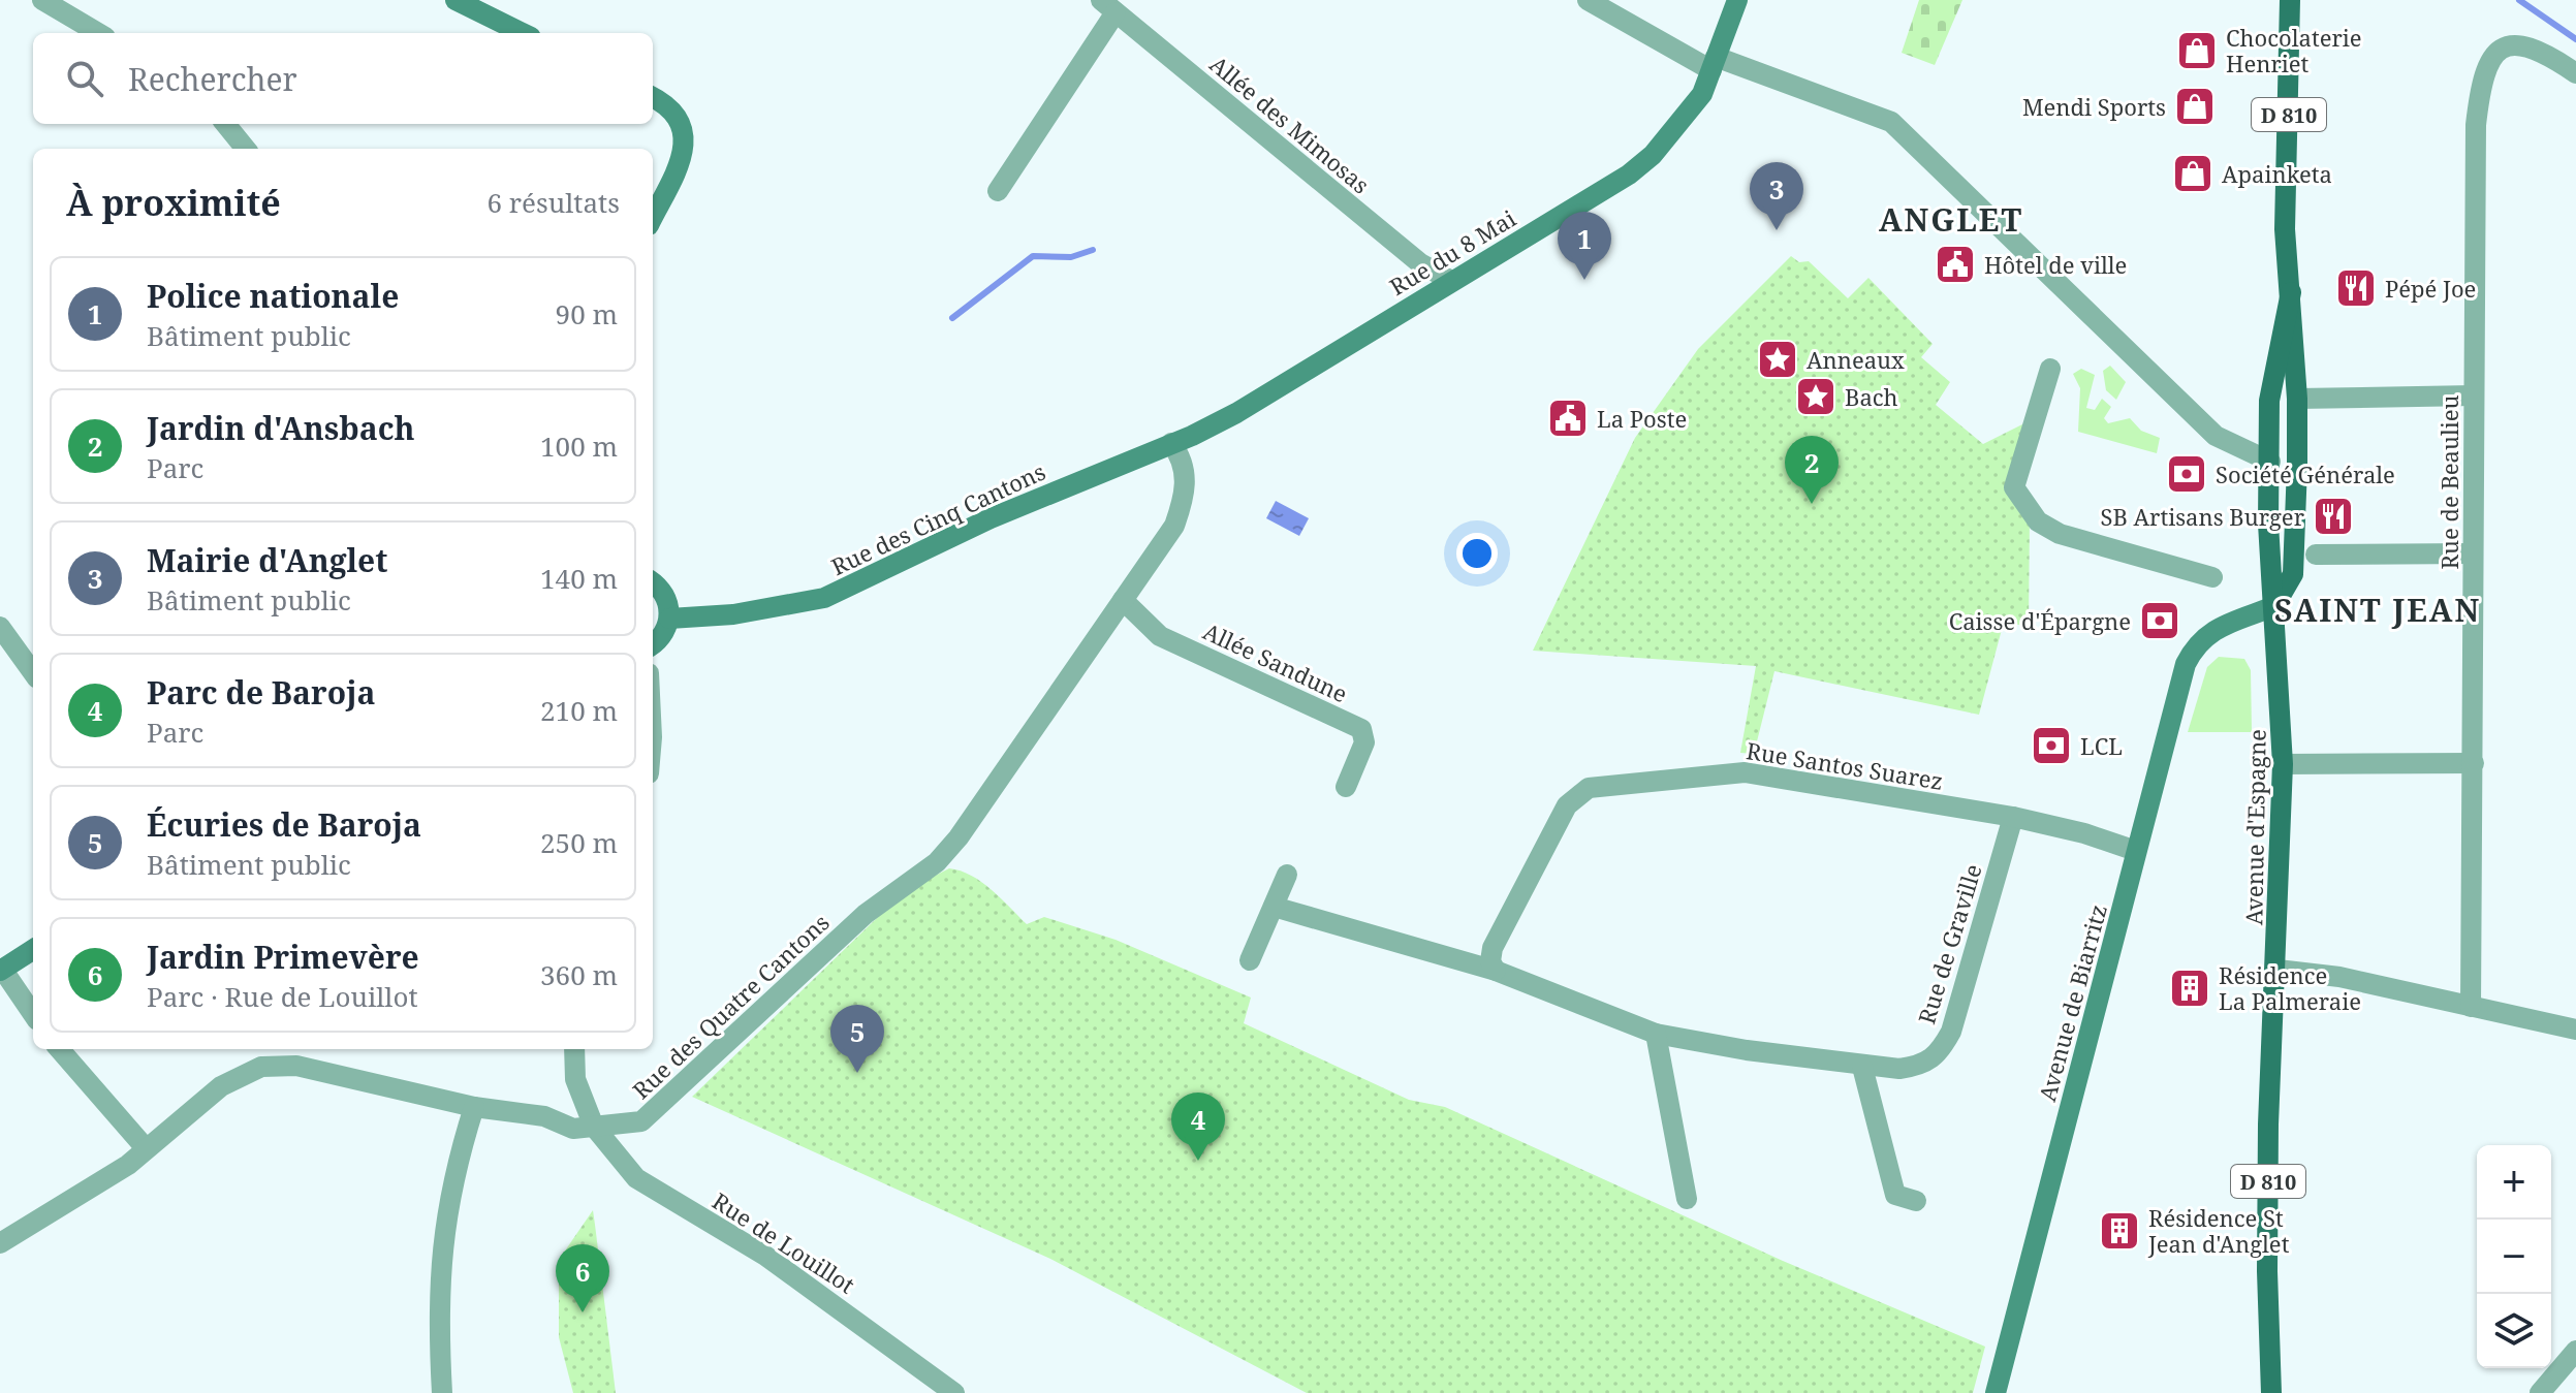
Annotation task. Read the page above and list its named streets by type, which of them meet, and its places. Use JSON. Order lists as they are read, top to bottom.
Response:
{
  "streets": {
    "main road": ["D 810", "Avenue d'Espagne"],
    "street": [
      "Allée des Mimosas",
      "Rue du 8 Mai",
      "Rue de Beaulieu",
      "Rue des Cinq Cantons",
      "Allée Sandune",
      "Rue Santos Suarez",
      "Rue de Graville",
      "Avenue de Biarritz",
      "Rue des Quatre Cantons",
      "Rue de Louillot"
    ]
  },
  "crossings": [
    ["D 810", "Avenue d'Espagne"],
    ["D 810", "Avenue de Biarritz"],
    ["Allée des Mimosas", "Rue du 8 Mai"],
    ["Rue du 8 Mai", "Rue des Cinq Cantons"],
    ["Rue du 8 Mai", "Rue des Quatre Cantons"],
    ["Rue des Cinq Cantons", "Rue des Quatre Cantons"],
    ["Allée Sandune", "Rue des Quatre Cantons"],
    ["Rue Santos Suarez", "Rue de Graville"],
    ["Rue Santos Suarez", "Avenue de Biarritz"],
    ["Avenue d'Espagne", "Avenue de Biarritz"],
    ["Rue des Quatre Cantons", "Rue de Louillot"]
  ],
  "districts": ["ANGLET", "SAINT JEAN"],
  "places": {
    "shop": ["Chocolaterie Henriet", "Mendi Sports", "Apainketa"],
    "public building": ["Hôtel de ville", "La Poste"],
    "restaurant": ["Pépé Joe", "SB Artisans Burger"],
    "place": ["Anneaux", "Bach"],
    "bank": ["Société Générale", "Caisse d'Épargne", "LCL"],
    "building": ["Résidence La Palmeraie", "Résidence St Jean d'Anglet"]
  },
  "page": {
    "search": "Rechercher",
    "heading": ["À proximité", "6 résultats"],
    "pins": [
      "3",
      "1",
      "2",
      "5",
      "4",
      "6"
    ],
    "list": [
      {
        "mark": "1",
        "name": "Police nationale",
        "note": "Bâtiment public",
        "value": "90 m"
      },
      {
        "mark": "2",
        "name": "Jardin d'Ansbach",
        "note": "Parc",
        "value": "100 m"
      },
      {
        "mark": "3",
        "name": "Mairie d'Anglet",
        "note": "Bâtiment public",
        "value": "140 m"
      },
      {
        "mark": "4",
        "name": "Parc de Baroja",
        "note": "Parc",
        "value": "210 m"
      },
      {
        "mark": "5",
        "name": "Écuries de Baroja",
        "note": "Bâtiment public",
        "value": "250 m"
      },
      {
        "mark": "6",
        "name": "Jardin Primevère",
        "note": "Parc · Rue de Louillot",
        "value": "360 m"
      }
    ],
    "map_buttons": ["+", "−"]
  }
}
